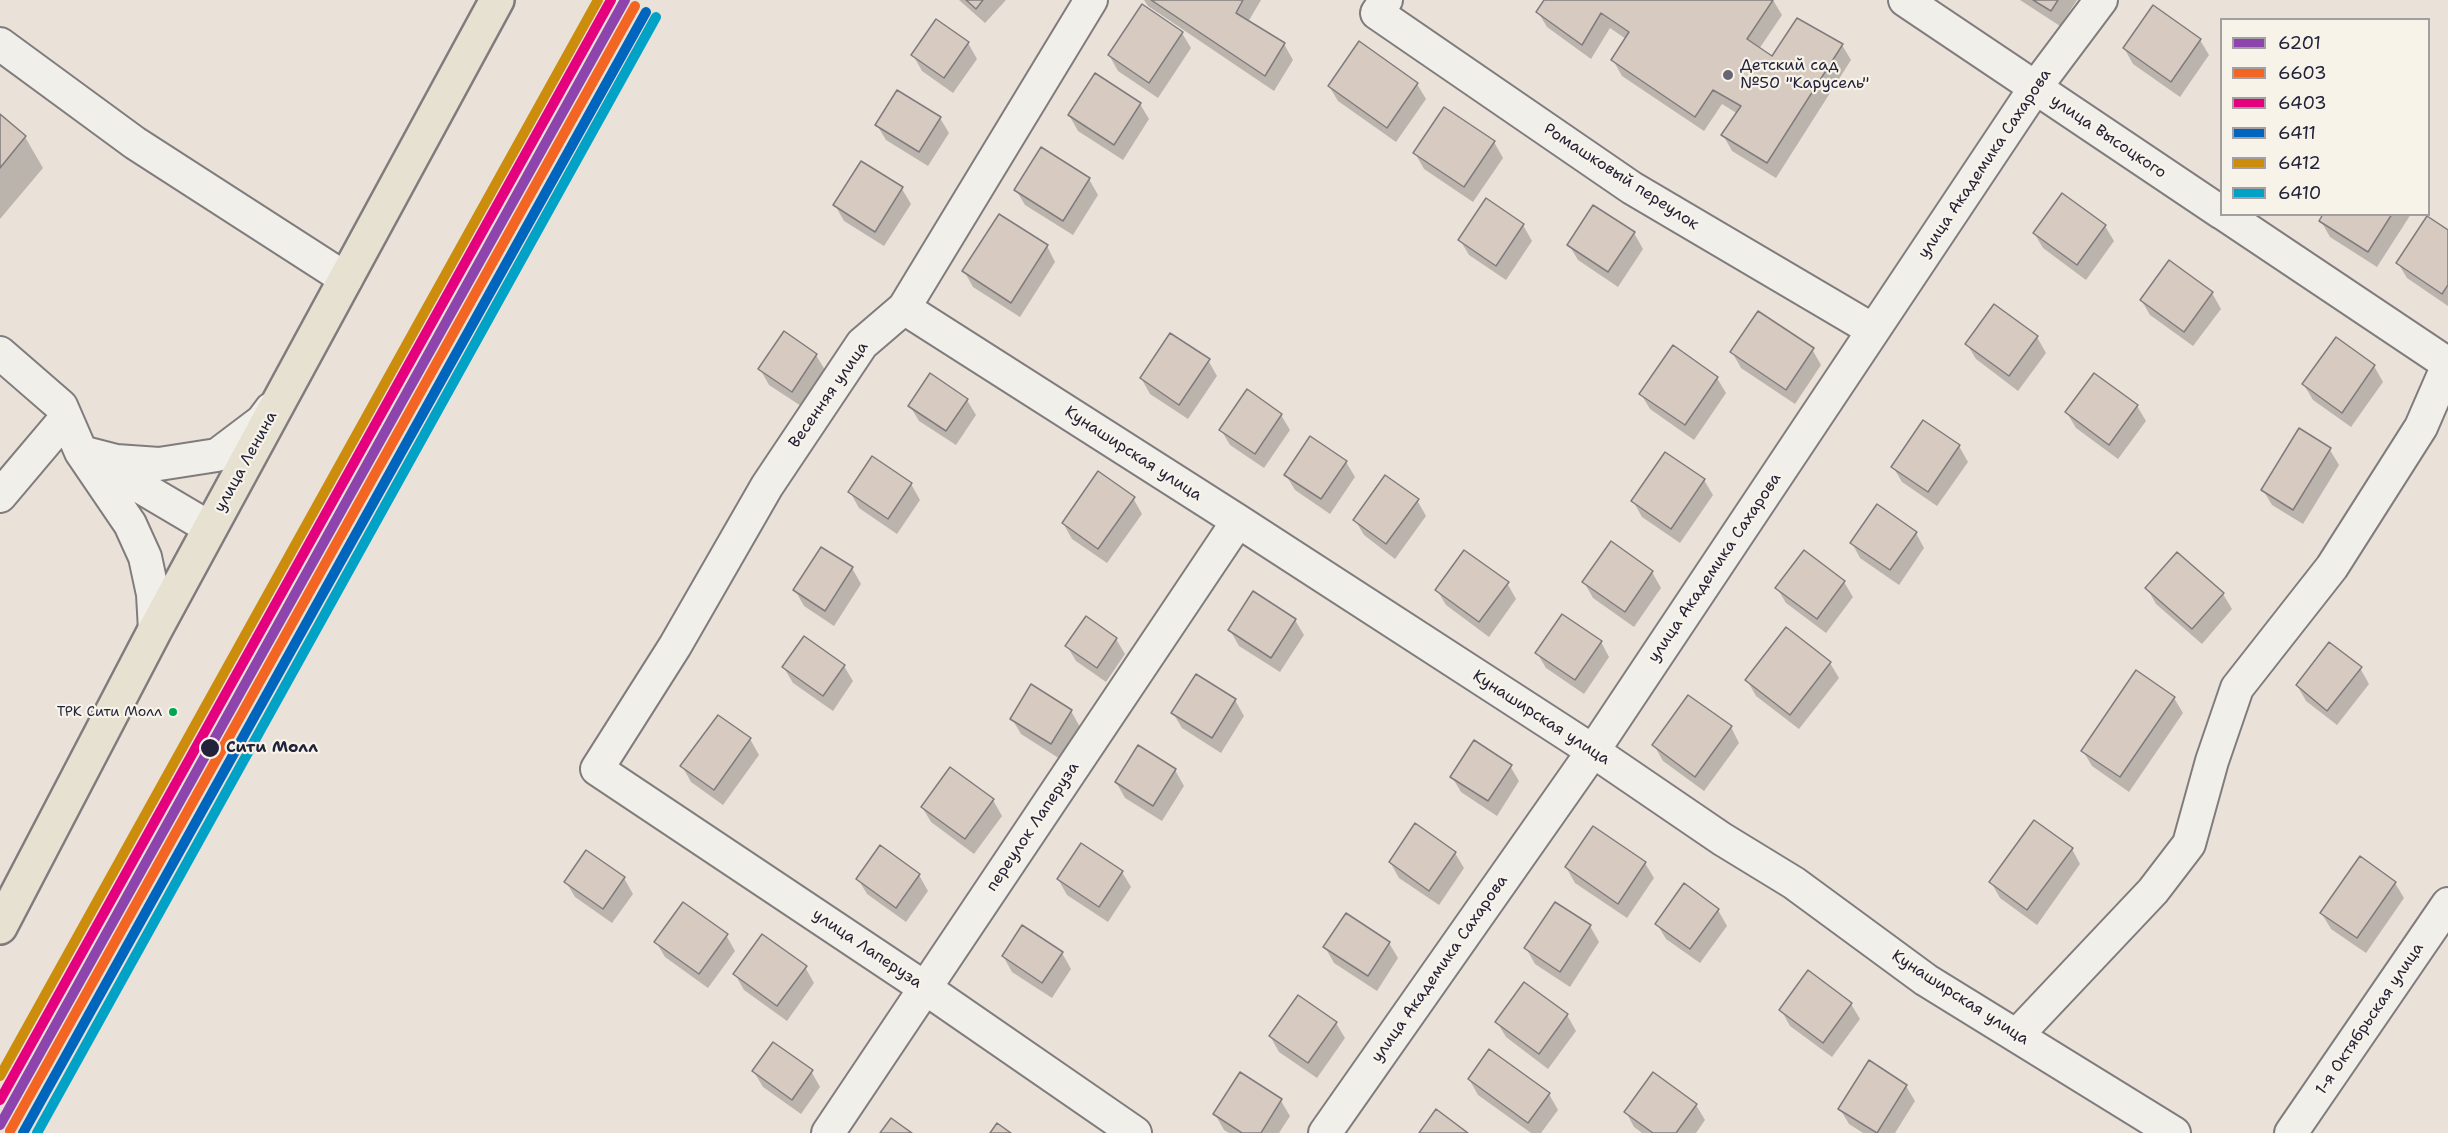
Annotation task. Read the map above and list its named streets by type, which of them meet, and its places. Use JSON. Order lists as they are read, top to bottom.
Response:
{
  "streets": {
    "main road": ["улица Ленина"],
    "street": [
      "улица Высоцкого",
      "улица Академика Сахарова",
      "Ромашковый переулок",
      "Весенняя улица",
      "Кунаширская улица",
      "переулок Лаперуза",
      "улица Лаперуза",
      "1-я Октябрьская улица"
    ]
  },
  "crossings": [
    ["улица Высоцкого", "улица Академика Сахарова"],
    ["улица Академика Сахарова", "Ромашковый переулок"],
    ["улица Академика Сахарова", "Кунаширская улица"],
    ["Весенняя улица", "Кунаширская улица"],
    ["Весенняя улица", "улица Лаперуза"],
    ["Кунаширская улица", "переулок Лаперуза"],
    ["переулок Лаперуза", "улица Лаперуза"]
  ],
  "places": ["Детский сад №50 \"Карусель\"", "ТРК Сити Молл", "Сити Молл"],
  "lines": [
    "transit line 6201",
    "transit line 6403",
    "transit line 6412",
    "transit line 6603",
    "transit line 6411",
    "transit line 6410"
  ],
  "legend": [
    "6201",
    "6603",
    "6403",
    "6411",
    "6412",
    "6410"
  ]
}
